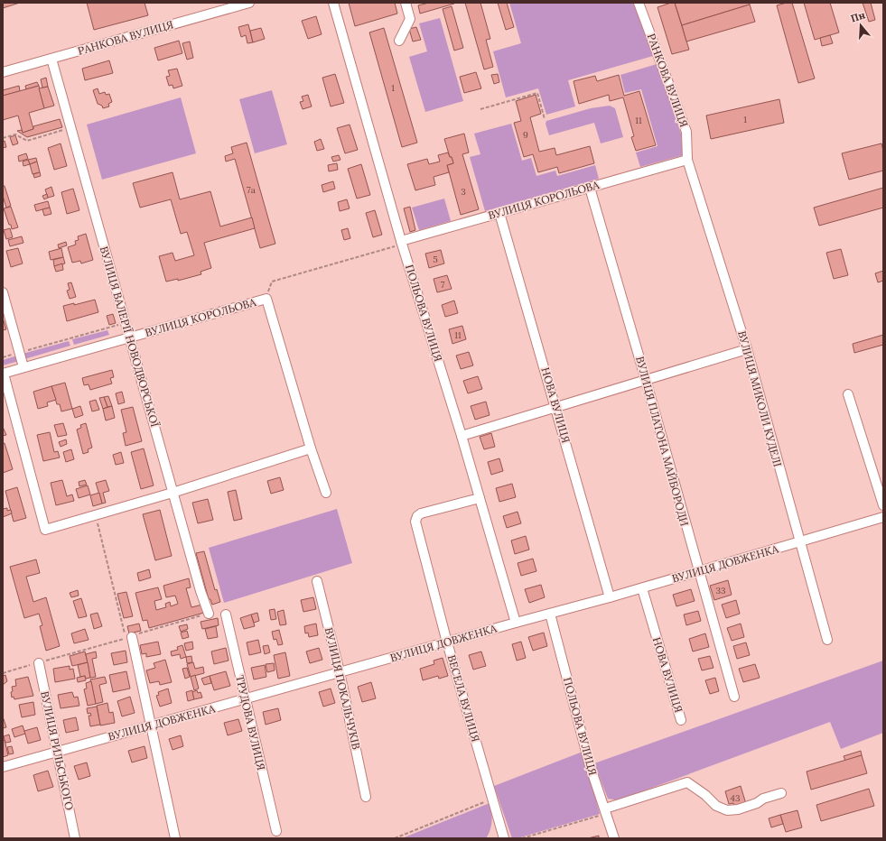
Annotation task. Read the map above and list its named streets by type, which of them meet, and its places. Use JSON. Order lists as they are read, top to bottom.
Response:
{
  "streets": {
    "street": [
      "РАНКОВА ВУЛИЦЯ",
      "ВУЛИЦЯ КОРОЛЬОВА",
      "ПОЛЬОВА ВУЛИЦЯ",
      "ВУЛИЦЯ ВАЛЕРІЇ НОВОДВОРСЬКОЇ",
      "ВУЛИЦЯ МИКОЛИ КУДЕЛІ",
      "НОВА ВУЛИЦЯ",
      "ВУЛИЦЯ ПЛАТОНА МАЙБОРОДИ",
      "ВУЛИЦЯ ДОВЖЕНКА",
      "ВУЛИЦЯ ПОКАЛЬЧУКІВ",
      "ВЕСЕЛА ВУЛИЦЯ",
      "ТРУДОВА ВУЛИЦЯ",
      "ВУЛИЦЯ РИЛЬСЬКОГО"
    ]
  },
  "crossings": [
    ["РАНКОВА ВУЛИЦЯ", "ВУЛИЦЯ КОРОЛЬОВА"],
    ["РАНКОВА ВУЛИЦЯ", "ВУЛИЦЯ ВАЛЕРІЇ НОВОДВОРСЬКОЇ"],
    ["РАНКОВА ВУЛИЦЯ", "ВУЛИЦЯ МИКОЛИ КУДЕЛІ"],
    ["ВУЛИЦЯ КОРОЛЬОВА", "ПОЛЬОВА ВУЛИЦЯ"],
    ["ВУЛИЦЯ КОРОЛЬОВА", "ВУЛИЦЯ ВАЛЕРІЇ НОВОДВОРСЬКОЇ"],
    ["ВУЛИЦЯ КОРОЛЬОВА", "ВУЛИЦЯ МИКОЛИ КУДЕЛІ"],
    ["ВУЛИЦЯ КОРОЛЬОВА", "НОВА ВУЛИЦЯ"],
    ["ВУЛИЦЯ КОРОЛЬОВА", "ВУЛИЦЯ ПЛАТОНА МАЙБОРОДИ"],
    ["ПОЛЬОВА ВУЛИЦЯ", "ВУЛИЦЯ ДОВЖЕНКА"],
    ["ПОЛЬОВА ВУЛИЦЯ", "ВЕСЕЛА ВУЛИЦЯ"],
    ["ВУЛИЦЯ МИКОЛИ КУДЕЛІ", "ВУЛИЦЯ ДОВЖЕНКА"],
    ["НОВА ВУЛИЦЯ", "ВУЛИЦЯ ДОВЖЕНКА"],
    ["ВУЛИЦЯ ПЛАТОНА МАЙБОРОДИ", "ВУЛИЦЯ ДОВЖЕНКА"],
    ["ВУЛИЦЯ ДОВЖЕНКА", "ВУЛИЦЯ ПОКАЛЬЧУКІВ"],
    ["ВУЛИЦЯ ДОВЖЕНКА", "ВЕСЕЛА ВУЛИЦЯ"],
    ["ВУЛИЦЯ ДОВЖЕНКА", "ТРУДОВА ВУЛИЦЯ"],
    ["ВУЛИЦЯ ДОВЖЕНКА", "ВУЛИЦЯ РИЛЬСЬКОГО"]
  ],
  "house_numbers": [
    "1",
    "1",
    "11",
    "9",
    "7а",
    "3",
    "5",
    "7",
    "11",
    "33",
    "43"
  ],
  "north": "top"
}
